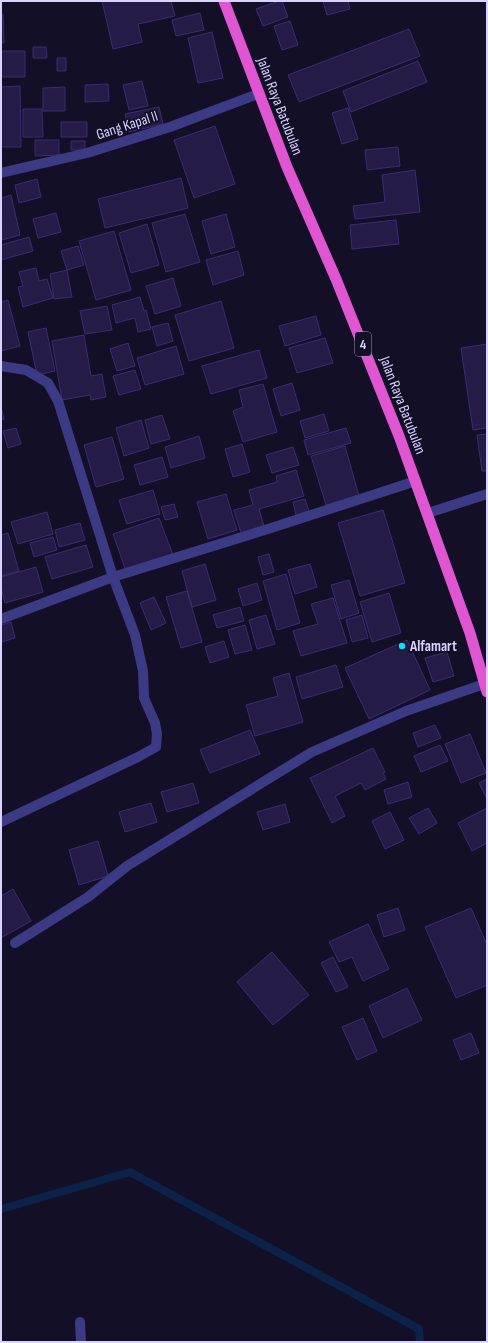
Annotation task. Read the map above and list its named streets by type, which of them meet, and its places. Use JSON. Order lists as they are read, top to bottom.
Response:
{
  "streets": {
    "highway": ["Jalan Raya Batubulan", "4"],
    "street": ["Gang Kapal II"]
  },
  "crossings": [
    ["Jalan Raya Batubulan", "Gang Kapal II"]
  ],
  "places": ["Alfamart"]
}
